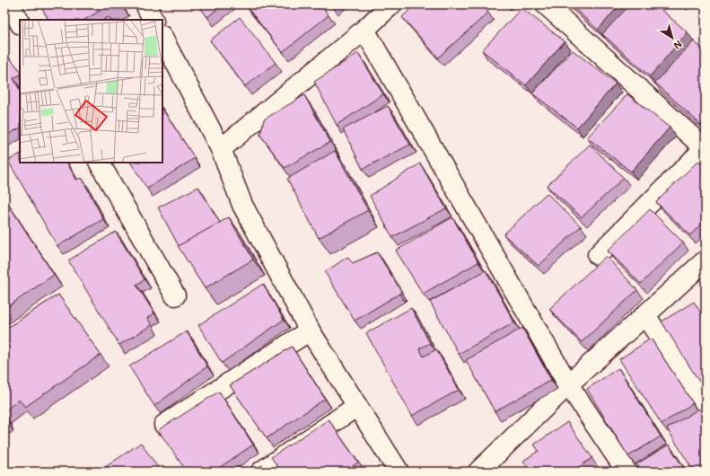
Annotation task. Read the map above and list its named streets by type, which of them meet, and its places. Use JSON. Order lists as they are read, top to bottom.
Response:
{
  "north": "bottom right"
}
